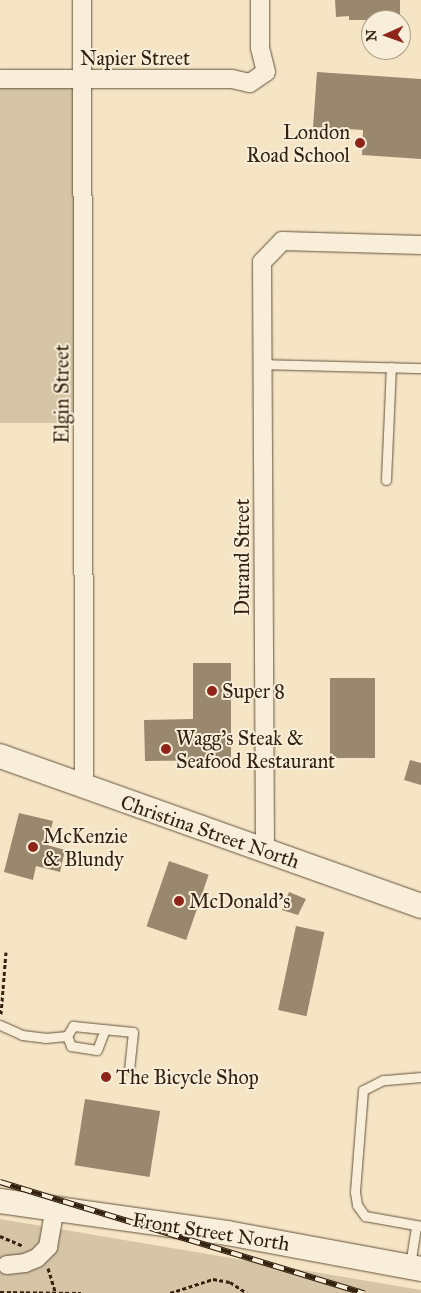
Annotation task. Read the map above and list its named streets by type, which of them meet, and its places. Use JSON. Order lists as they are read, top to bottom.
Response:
{
  "streets": {
    "main road": ["Christina Street North", "Front Street North"],
    "street": ["Napier Street", "Elgin Street", "Durand Street"]
  },
  "crossings": [
    ["Napier Street", "Elgin Street"],
    ["Elgin Street", "Christina Street North"],
    ["Durand Street", "Christina Street North"]
  ],
  "places": [
    "London Road School",
    "Super 8",
    "Wagg's Steak & Seafood Restaurant",
    "McKenzie & Blundy",
    "McDonald's",
    "The Bicycle Shop"
  ],
  "north": "left"
}
